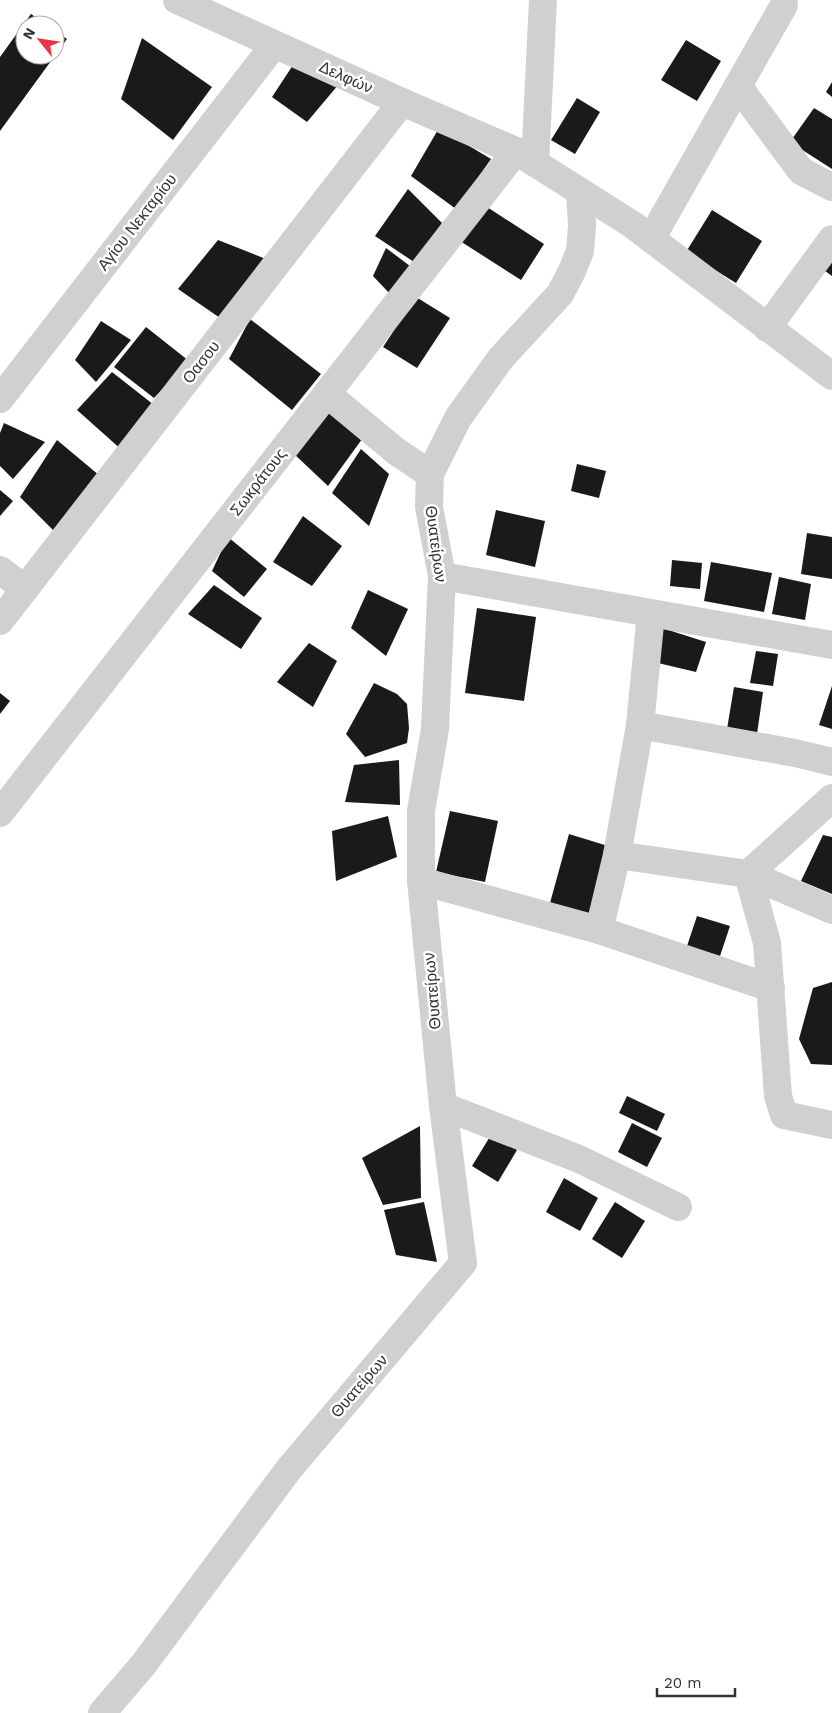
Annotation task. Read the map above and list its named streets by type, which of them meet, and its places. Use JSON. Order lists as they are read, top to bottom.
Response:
{
  "streets": {
    "street": [
      "Δελφών",
      "Αγίου Νεκταρίου",
      "Οασου",
      "Σωκράτους",
      "Θυατείρων"
    ]
  },
  "crossings": [
    ["Δελφών", "Αγίου Νεκταρίου"],
    ["Δελφών", "Οασου"],
    ["Δελφών", "Σωκράτους"],
    ["Δελφών", "Θυατείρων"]
  ],
  "scale_bar": "20 m",
  "north": "top left"
}
